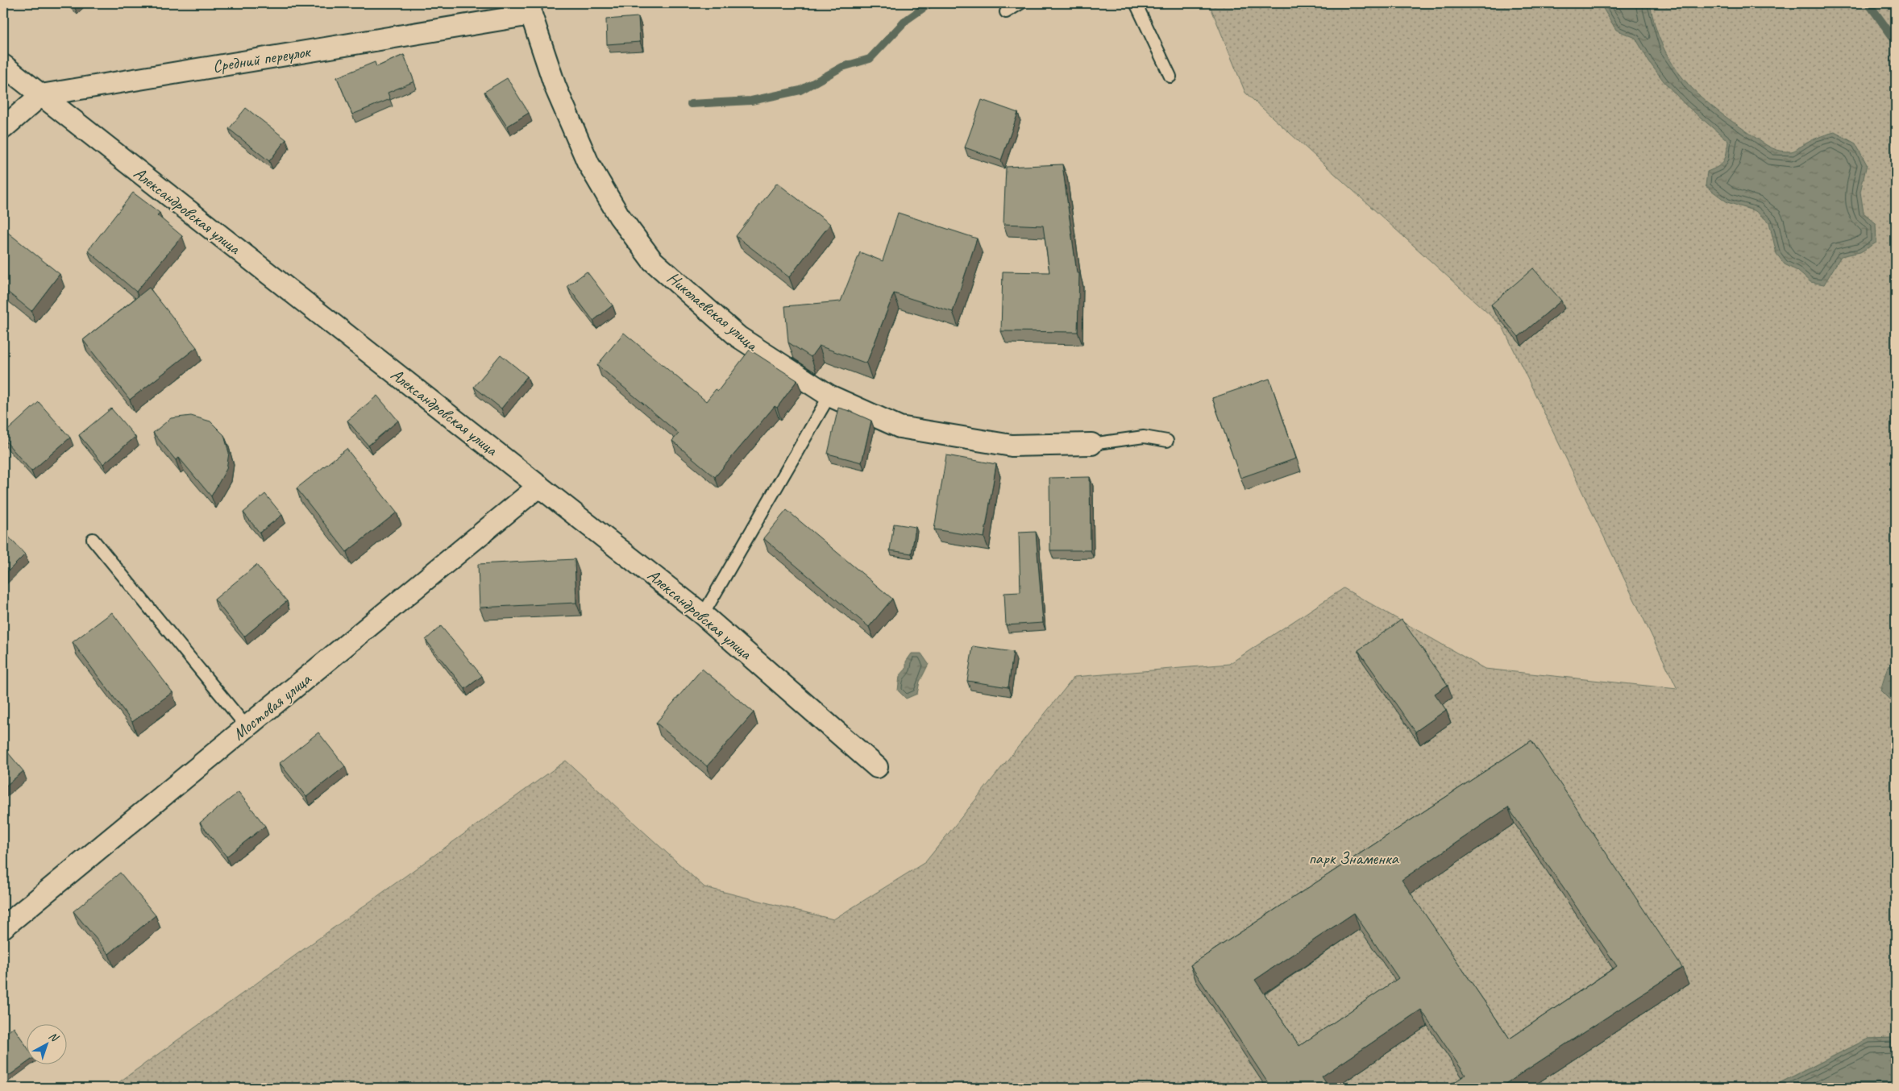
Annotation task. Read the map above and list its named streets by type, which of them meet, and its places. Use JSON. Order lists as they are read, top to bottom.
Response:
{
  "streets": {
    "street": [
      "Средний переулок",
      "Александровская улица",
      "Николаевская улица",
      "Мостовая улица"
    ]
  },
  "crossings": [
    ["Средний переулок", "Александровская улица"],
    ["Средний переулок", "Николаевская улица"],
    ["Александровская улица", "Мостовая улица"]
  ],
  "parks": ["парк Знаменка"],
  "north": "top right"
}
